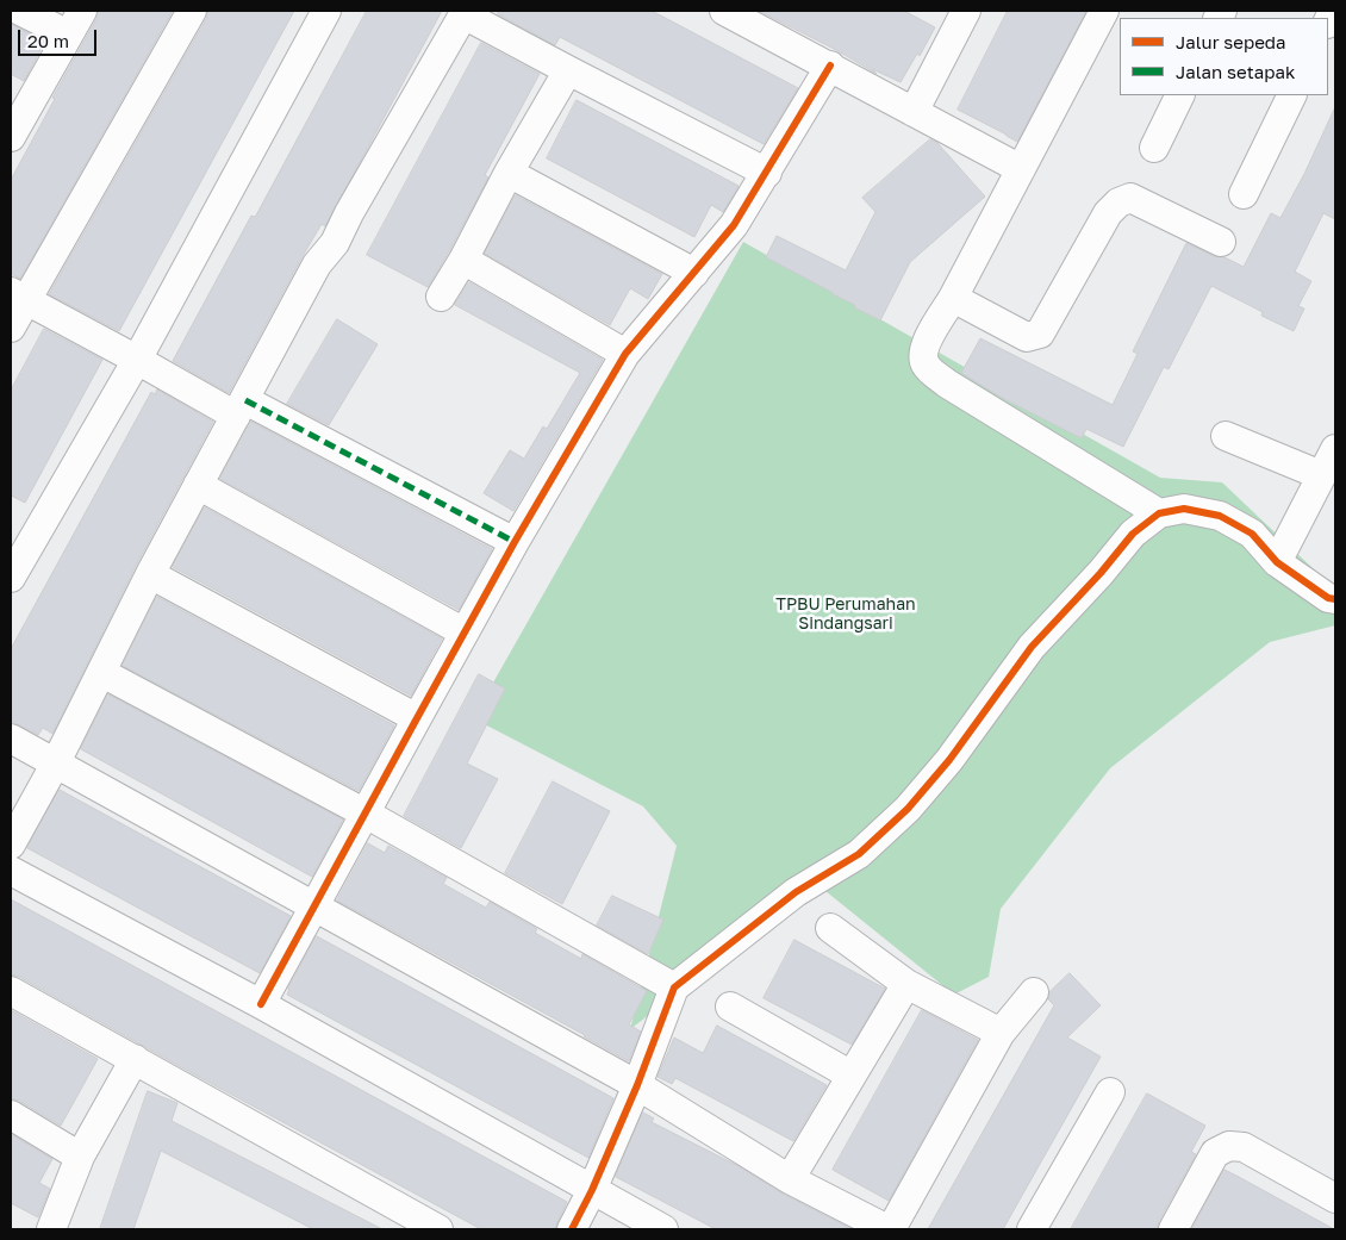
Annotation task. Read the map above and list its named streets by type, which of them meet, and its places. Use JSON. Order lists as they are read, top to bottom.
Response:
{
  "parks": ["TPBU Perumahan Sindangsari"],
  "legend": ["Jalur sepeda", "Jalan setapak"],
  "scale_bar": "20 m"
}
